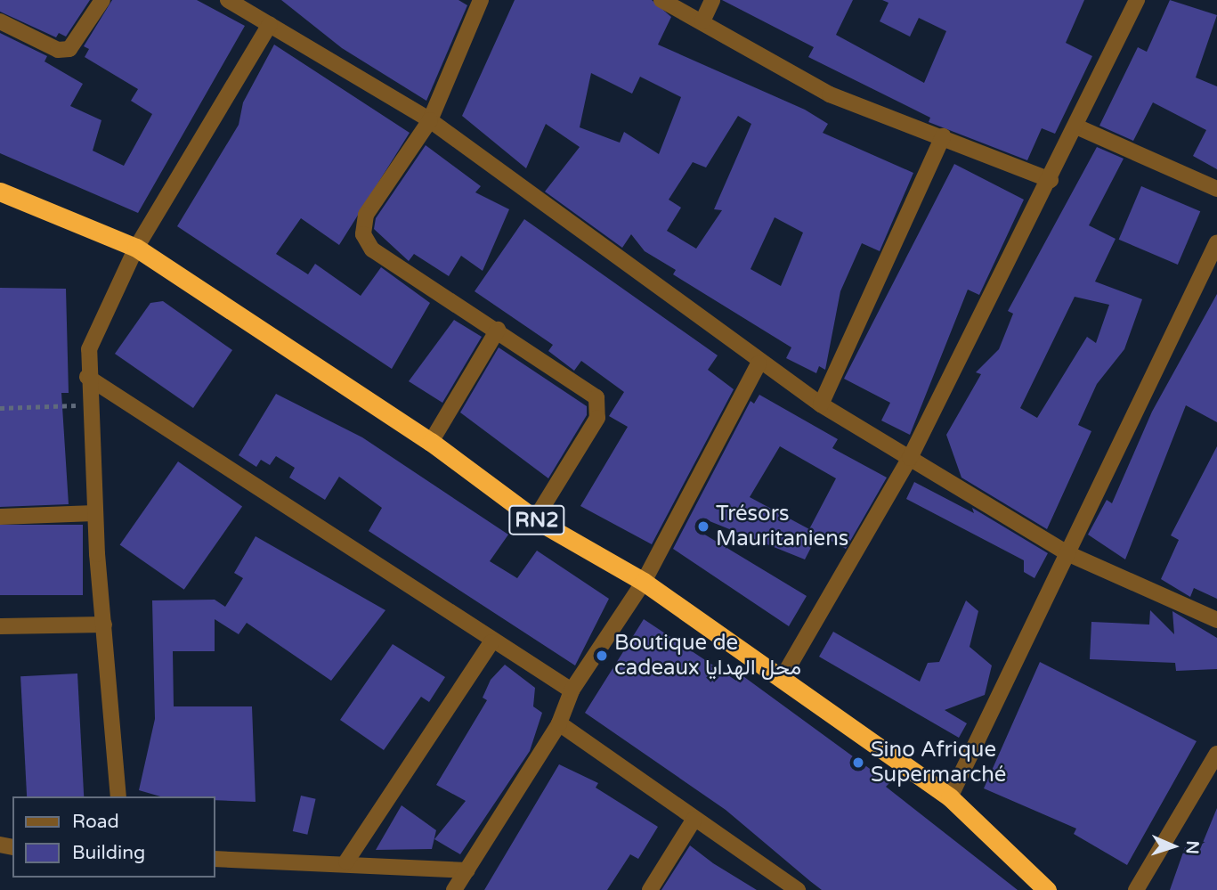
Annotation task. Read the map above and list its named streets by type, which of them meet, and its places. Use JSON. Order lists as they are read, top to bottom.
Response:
{
  "streets": {
    "highway": ["RN2"]
  },
  "places": ["Trésors Mauritaniens", "Boutique de cadeaux محل الهدايا", "Sino Afrique Supermarché"],
  "legend": ["Road", "Building"],
  "north": "right"
}
